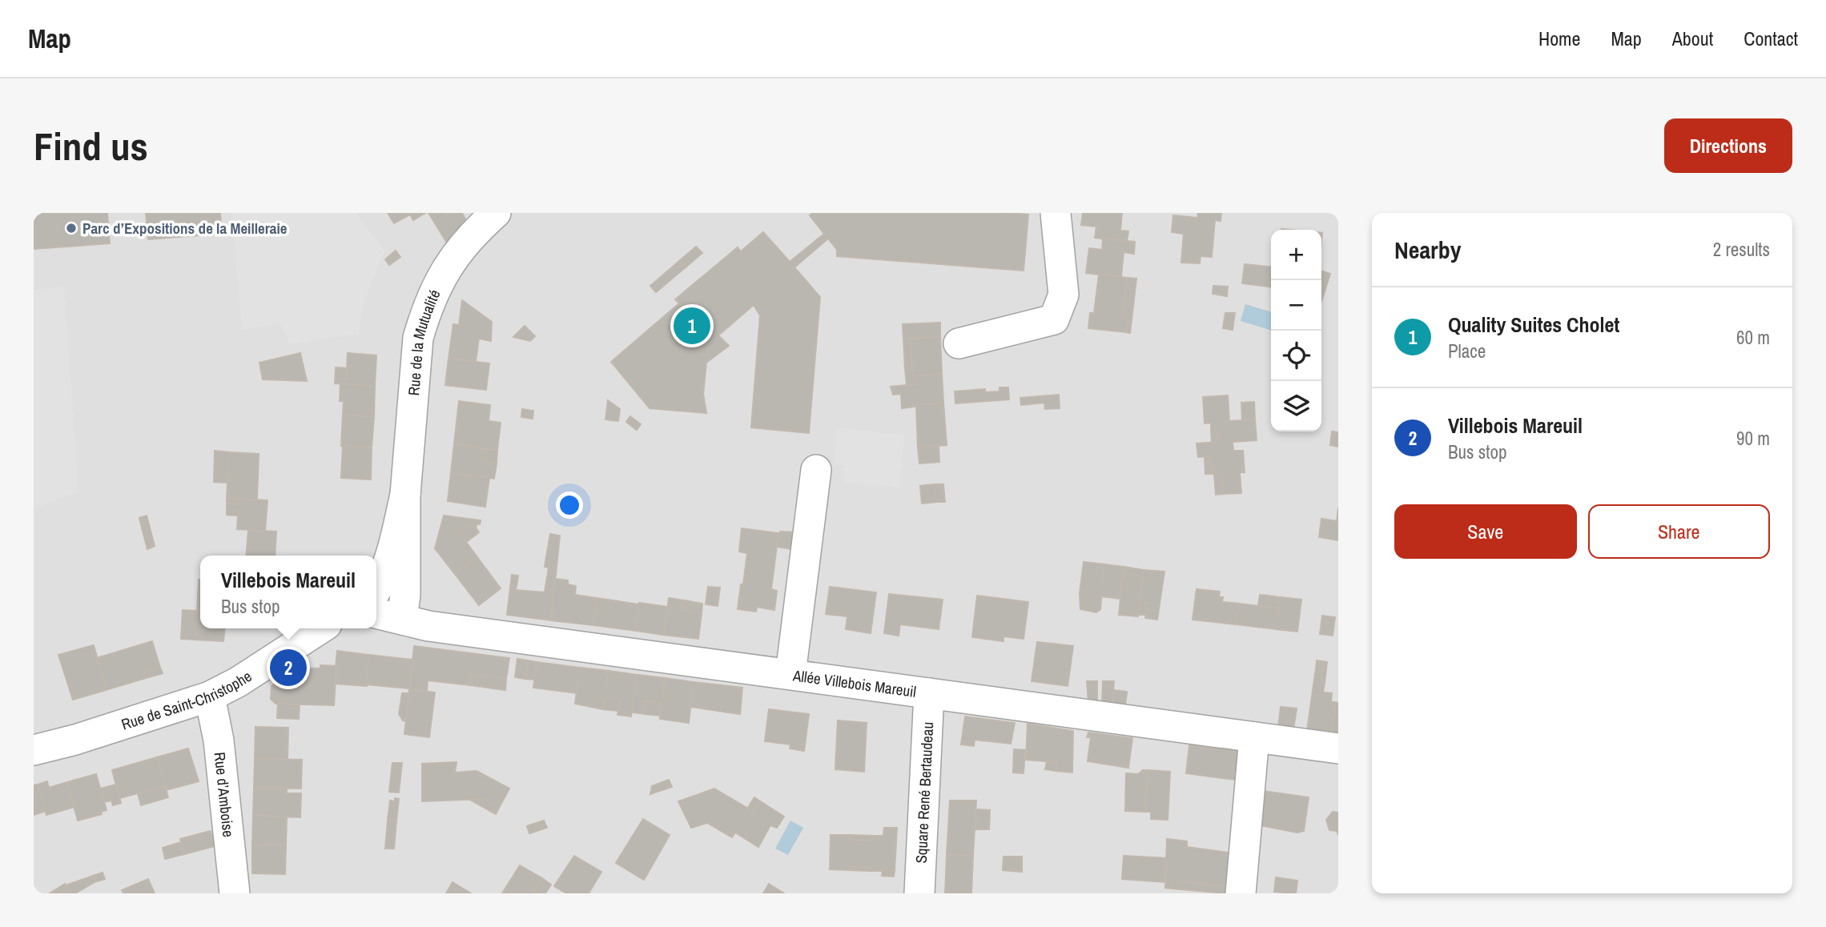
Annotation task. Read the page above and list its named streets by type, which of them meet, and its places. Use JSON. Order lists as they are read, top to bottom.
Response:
{
  "streets": {
    "street": [
      "Rue de la Mutualité",
      "Allée Villebois Mareuil",
      "Rue de Saint-Christophe",
      "Square René Bertaudeau",
      "Rue d’Amboise"
    ]
  },
  "crossings": [
    ["Rue de la Mutualité", "Allée Villebois Mareuil"],
    ["Allée Villebois Mareuil", "Square René Bertaudeau"],
    ["Rue de Saint-Christophe", "Rue d’Amboise"]
  ],
  "places": ["Parc d’Expositions de la Meilleraie"],
  "page": {
    "header": "Map",
    "nav": [
      "Home",
      "Map",
      "About",
      "Contact"
    ],
    "buttons": [
      "Directions",
      ["Save", "Share"]
    ],
    "title": "Find us",
    "heading": ["Nearby", "2 results"],
    "map_buttons": ["+", "−"],
    "list": [
      {
        "mark": "1",
        "name": "Quality Suites Cholet",
        "note": "Place",
        "value": "60 m"
      },
      {
        "mark": "2",
        "name": "Villebois Mareuil",
        "note": "Bus stop",
        "value": "90 m"
      }
    ],
    "pins": ["1", "2"],
    "popup": ["Villebois Mareuil", "Bus stop"]
  }
}
